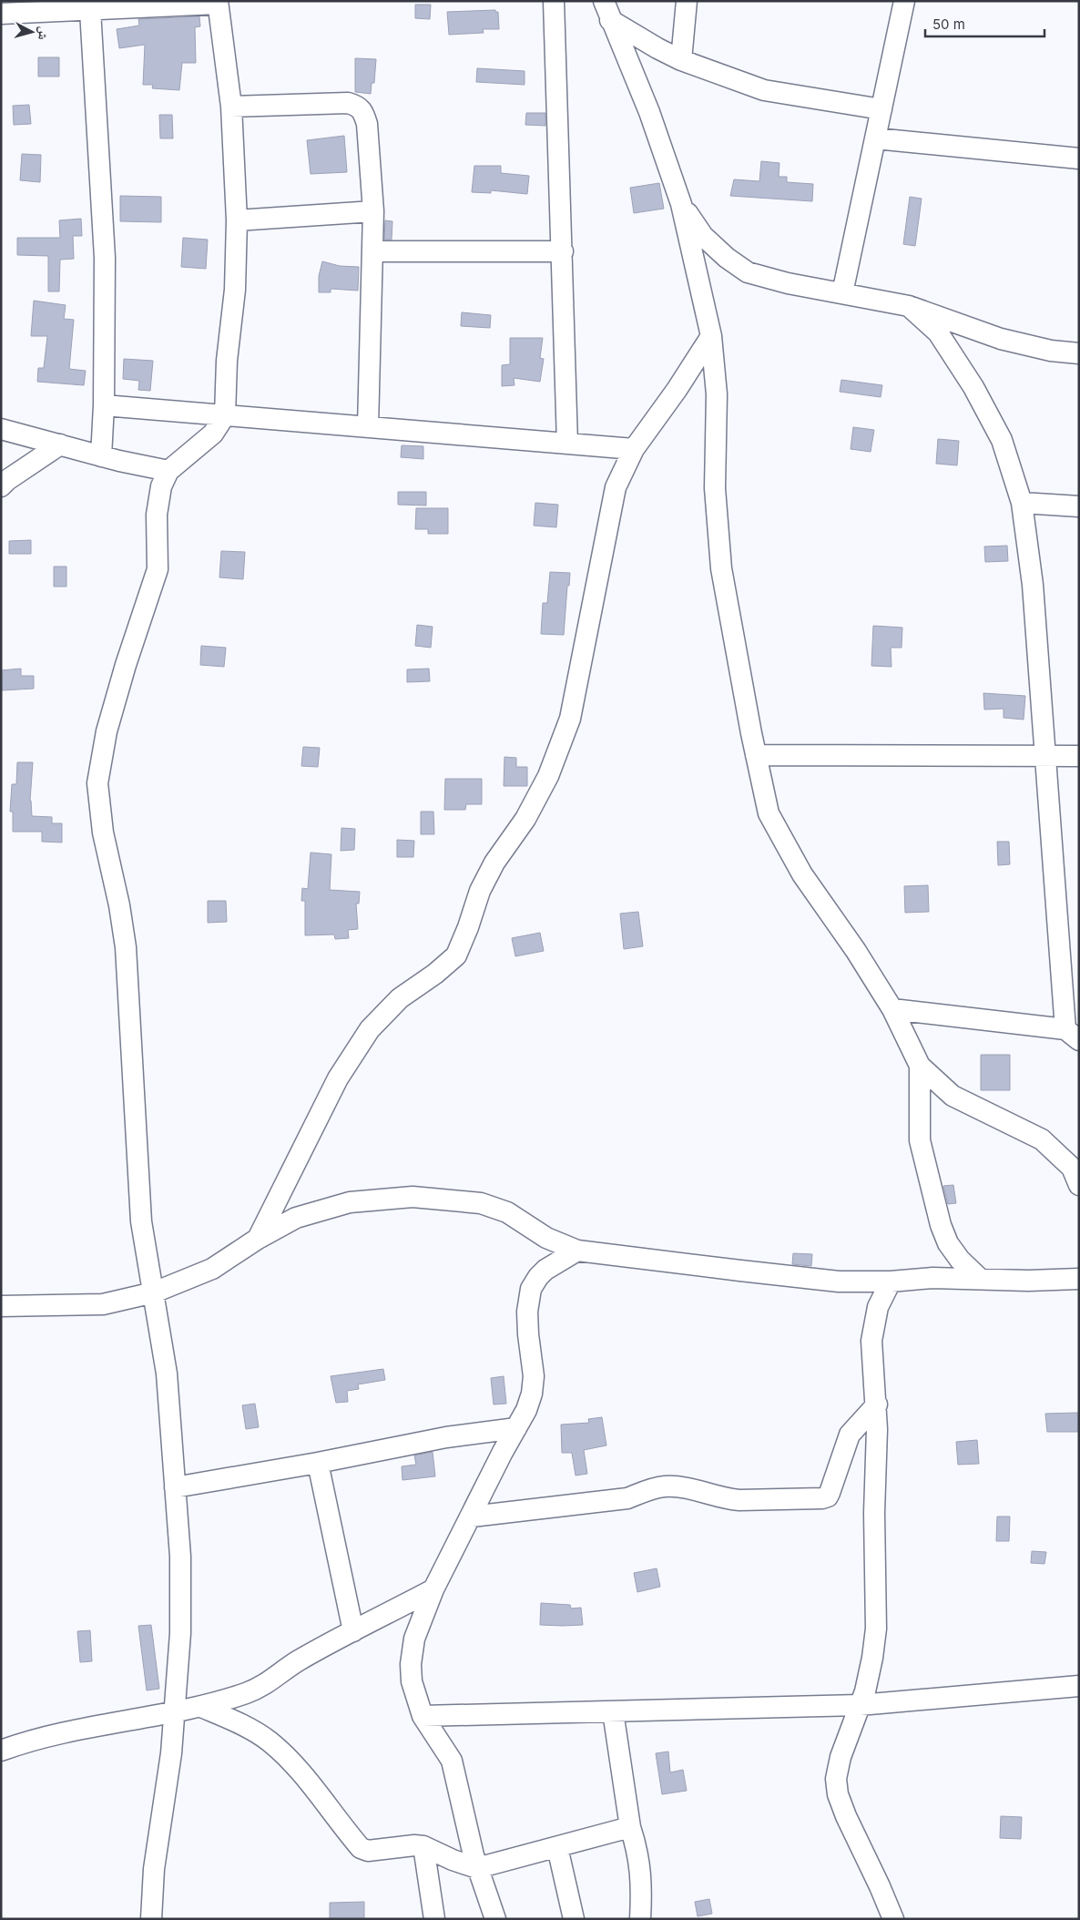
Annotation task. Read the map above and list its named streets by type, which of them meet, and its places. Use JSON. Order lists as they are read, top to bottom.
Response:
{
  "scale_bar": "50 m",
  "north": "right"
}
